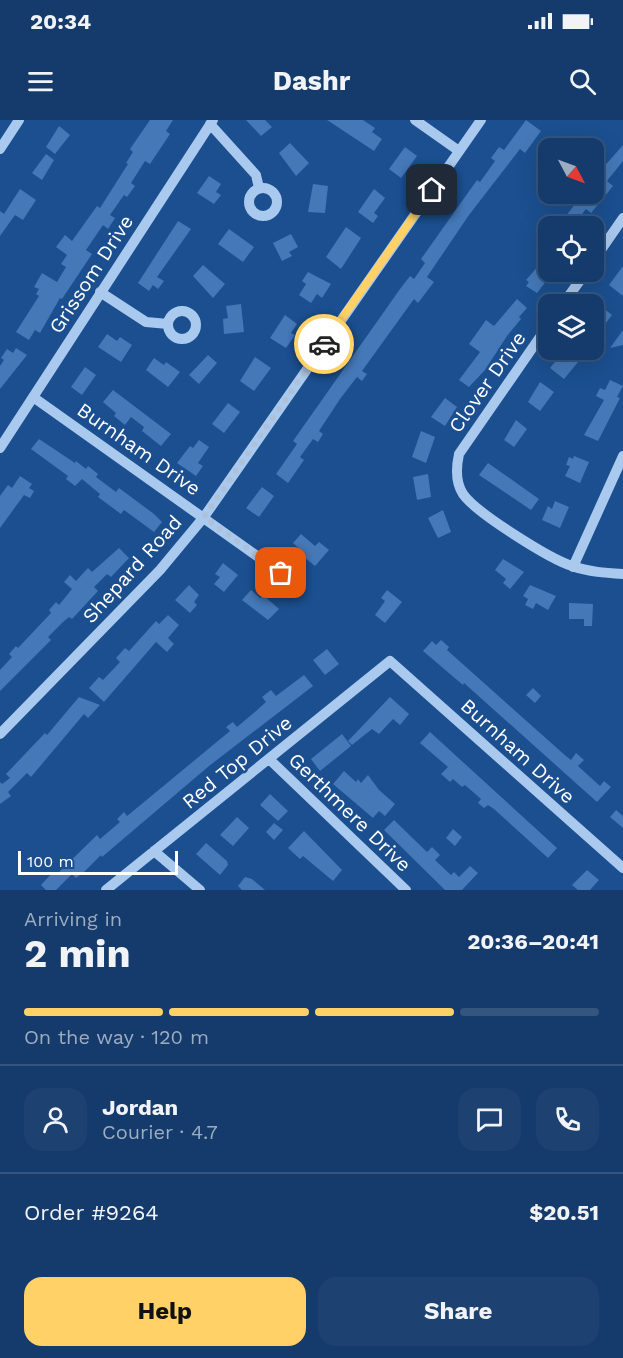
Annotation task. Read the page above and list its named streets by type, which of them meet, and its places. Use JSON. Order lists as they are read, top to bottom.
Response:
{
  "streets": {
    "street": [
      "Grissom Drive",
      "Clover Drive",
      "Burnham Drive",
      "Shepard Road",
      "Red Top Drive",
      "Gerthmere Drive"
    ]
  },
  "crossings": [
    ["Grissom Drive", "Burnham Drive"],
    ["Burnham Drive", "Shepard Road"],
    ["Burnham Drive", "Red Top Drive"],
    ["Red Top Drive", "Gerthmere Drive"]
  ],
  "scale_bar": "100 m",
  "north": "bottom right",
  "page": {
    "status": "20:34",
    "header": "Dashr",
    "scale": "100 m",
    "heading": ["2 min", "Arriving in", "20:36–20:41"],
    "panel": [
      "Jordan",
      "Courier · 4.7",
      "Order #9264",
      "$20.51"
    ],
    "bar": "On the way · 120 m",
    "buttons": ["Help", "Share"]
  }
}
